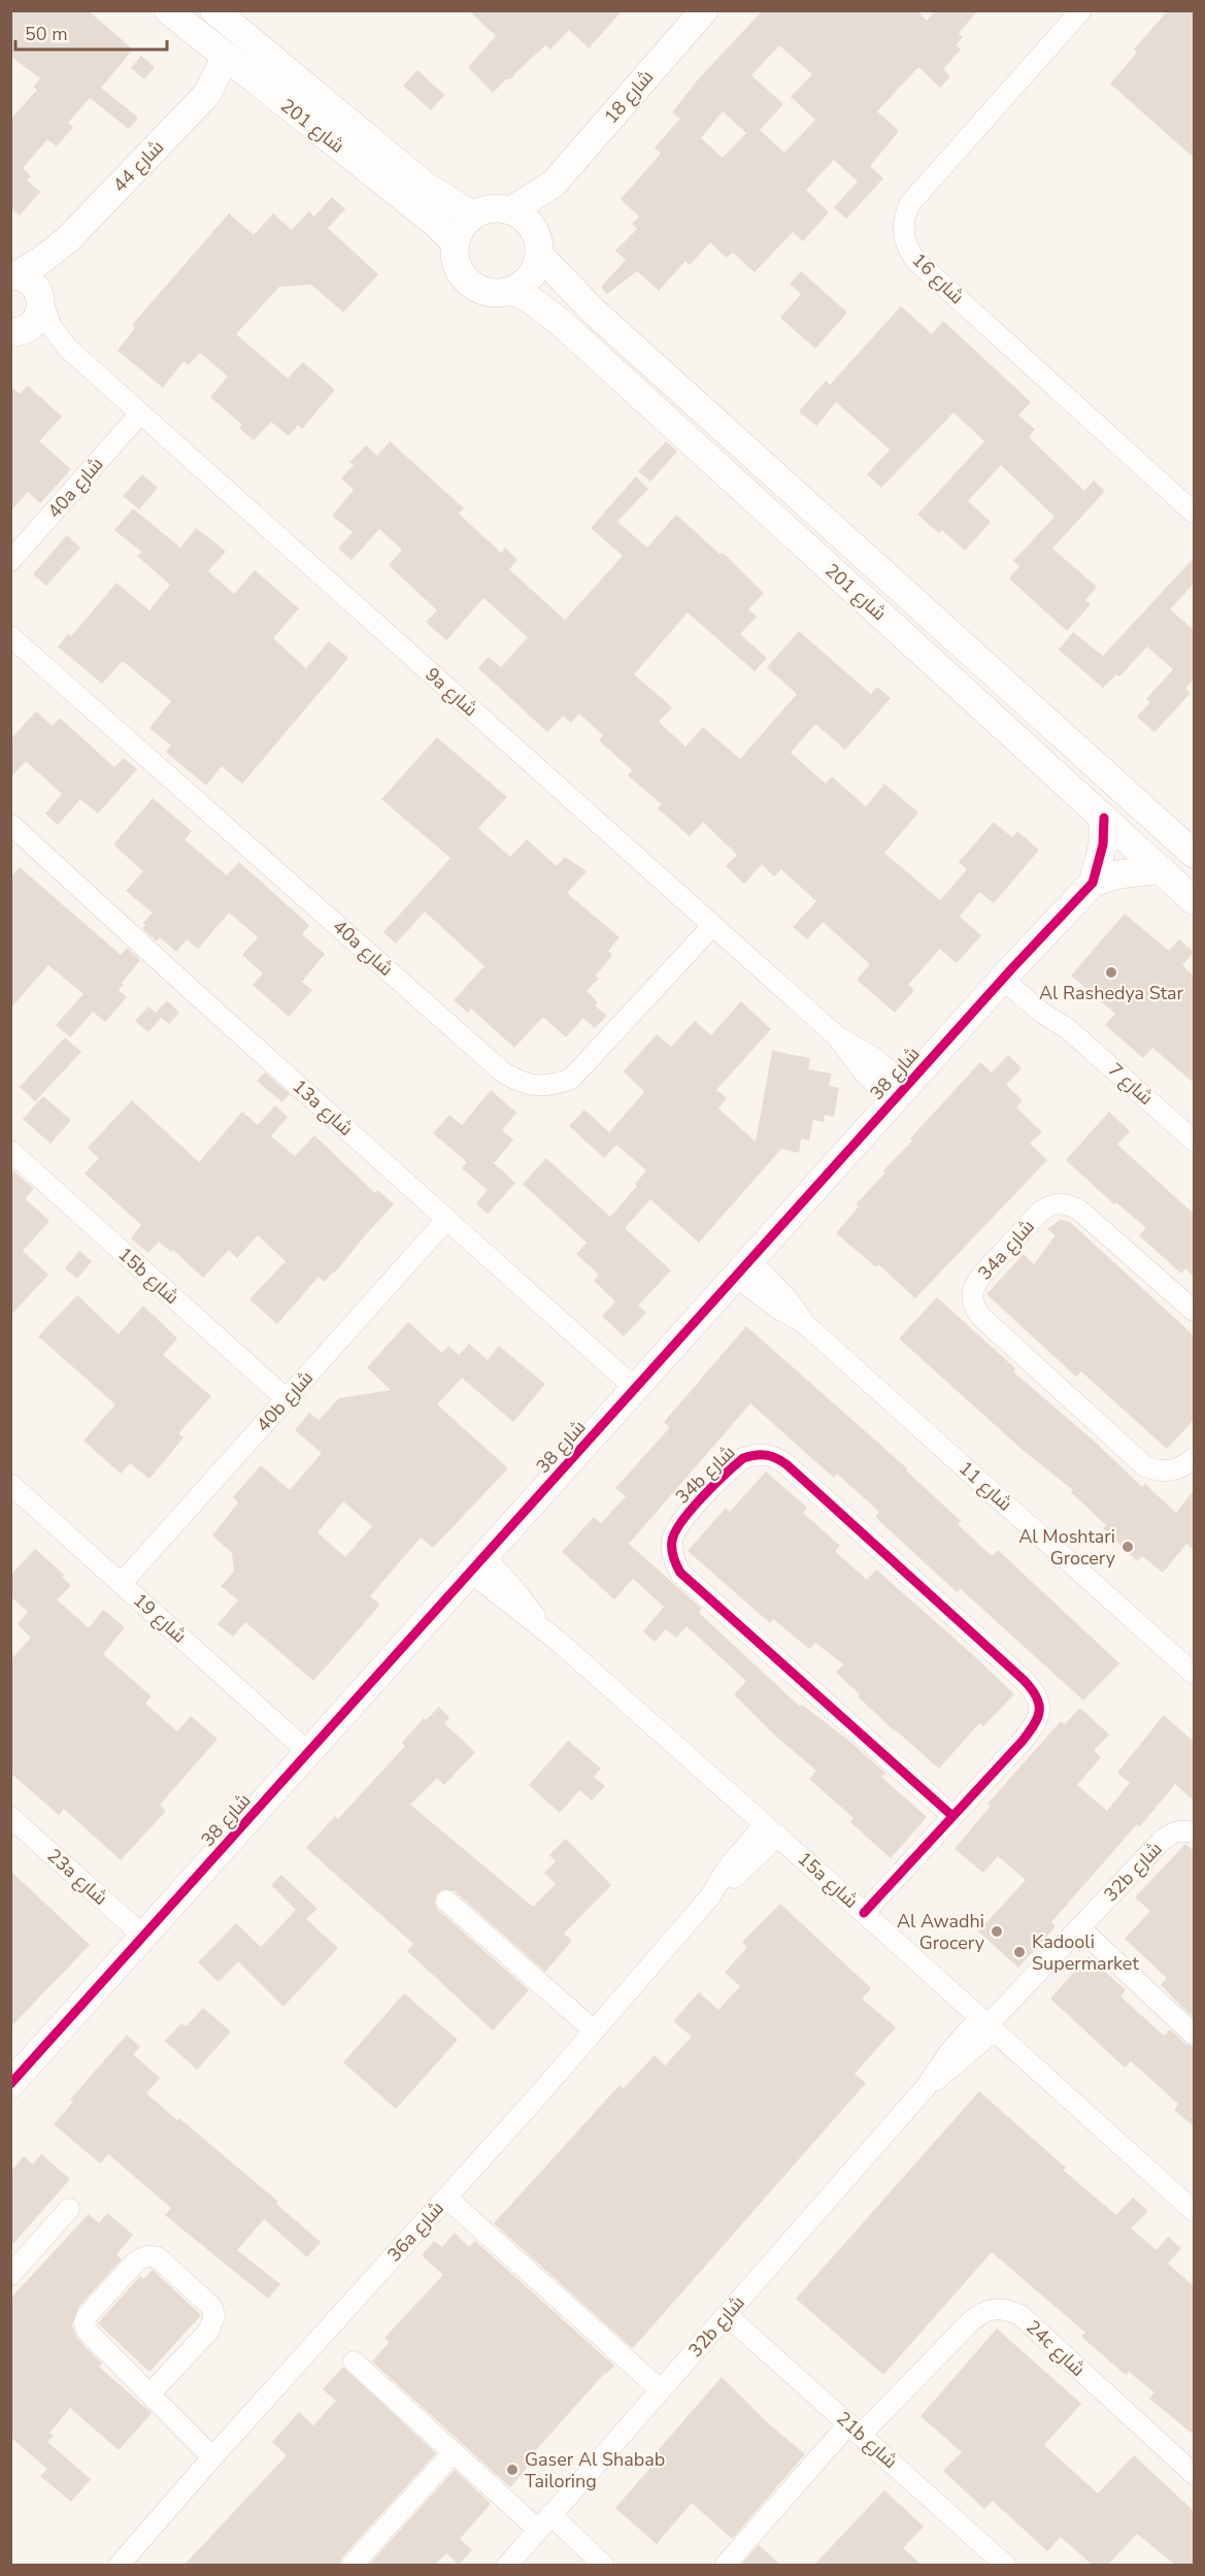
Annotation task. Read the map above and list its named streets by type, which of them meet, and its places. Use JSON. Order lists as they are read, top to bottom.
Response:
{
  "streets": {
    "street": [
      "شارع 18",
      "شارع 201",
      "شارع 44",
      "شارع 16",
      "40a شارع",
      "9a شارع",
      "شارع 38",
      "شارع 7",
      "13a شارع",
      "34a شارع",
      "15b شارع",
      "40b شارع",
      "34b شارع",
      "شارع 11",
      "شارع 19",
      "32b شارع",
      "23a شارع",
      "15a شارع",
      "36a شارع",
      "24c شارع",
      "21b شارع"
    ]
  },
  "crossings": [
    ["شارع 18", "شارع 201"],
    ["شارع 201", "شارع 44"],
    ["شارع 201", "شارع 38"],
    ["شارع 44", "9a شارع"],
    ["40a شارع", "9a شارع"],
    ["9a شارع", "شارع 38"],
    ["شارع 38", "شارع 7"],
    ["شارع 38", "13a شارع"],
    ["شارع 38", "شارع 11"],
    ["شارع 38", "شارع 19"],
    ["شارع 38", "23a شارع"],
    ["شارع 38", "15a شارع"],
    ["13a شارع", "40b شارع"],
    ["15b شارع", "40b شارع"],
    ["40b شارع", "شارع 19"],
    ["34b شارع", "15a شارع"],
    ["32b شارع", "15a شارع"],
    ["32b شارع", "21b شارع"],
    ["15a شارع", "36a شارع"],
    ["24c شارع", "21b شارع"]
  ],
  "places": [
    "Al Rashedya Star",
    "Al Moshtari Grocery",
    "Al Awadhi Grocery",
    "Kadooli Supermarket",
    "Gaser Al Shabab Tailoring"
  ],
  "scale_bar": "50 m"
}
